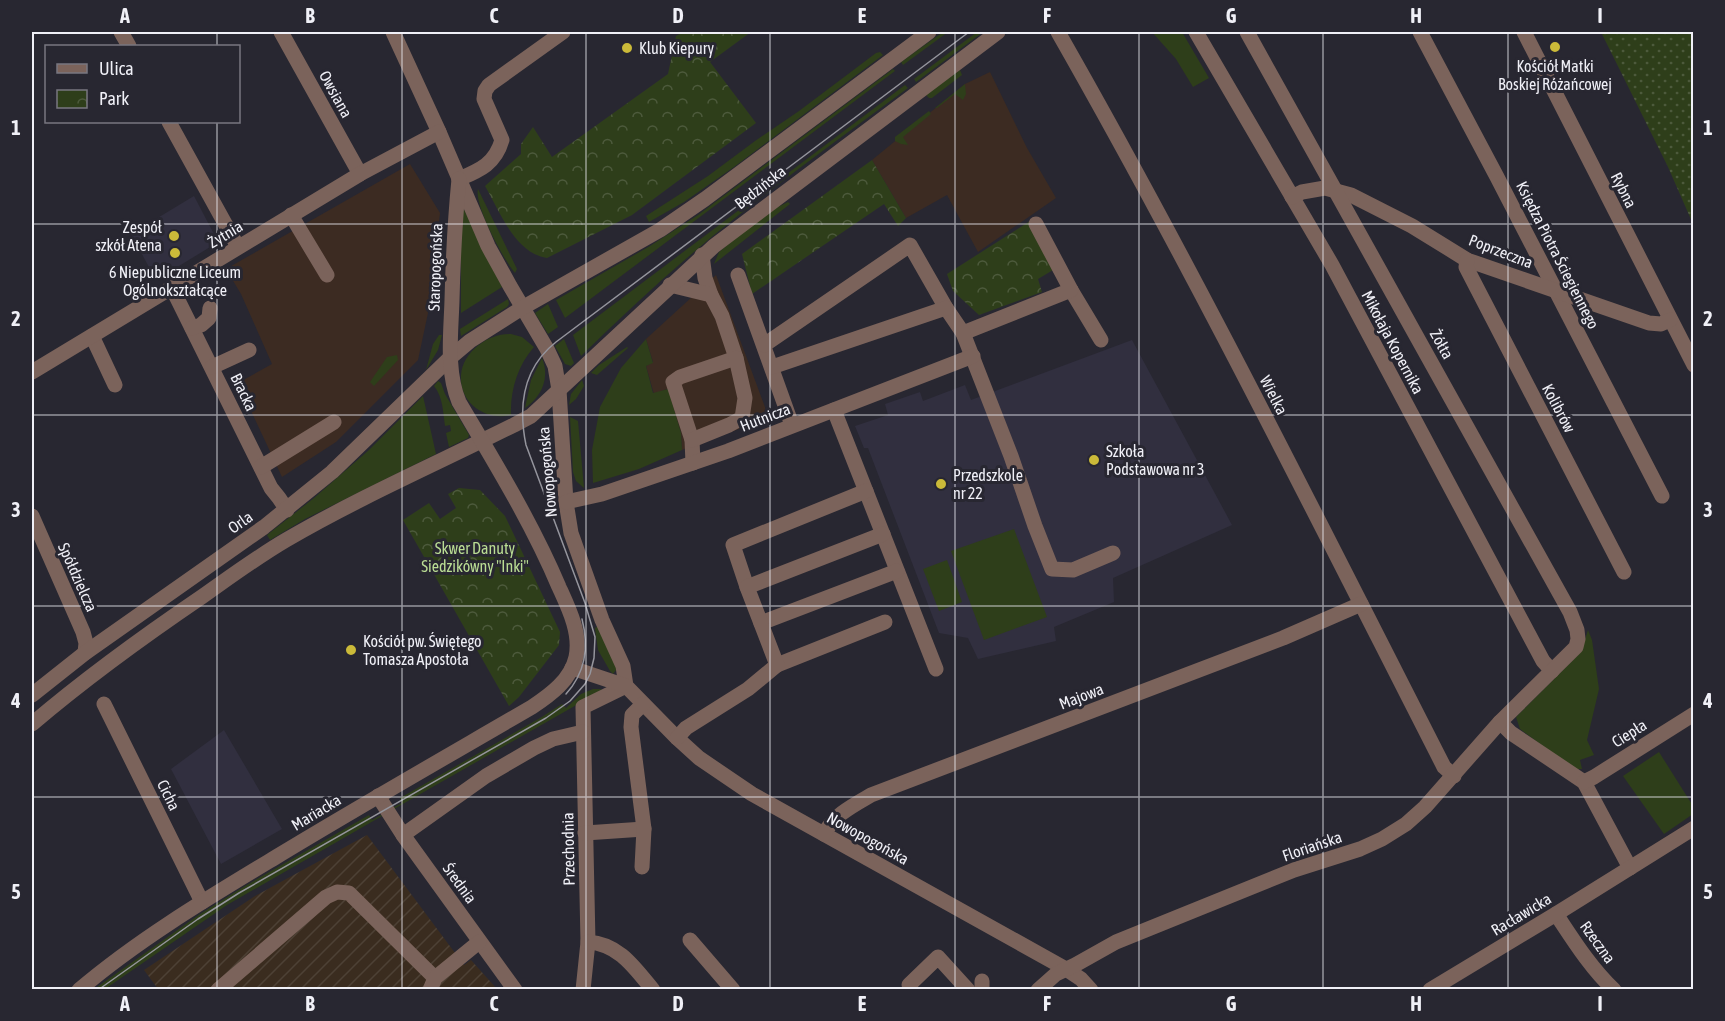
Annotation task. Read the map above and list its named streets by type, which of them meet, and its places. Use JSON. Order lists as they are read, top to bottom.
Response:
{
  "streets": {
    "street": [
      "Owsiana",
      "Będzińska",
      "Rybna",
      "Żytnia",
      "Poprzeczna",
      "Księdza Piotra Ściegiennego",
      "Staropogońska",
      "Mikołaja Kopernika",
      "Żółta",
      "Bracka",
      "Wielka",
      "Kolibrów",
      "Hutnicza",
      "Nowopogońska",
      "Orla",
      "Spółdzielcza",
      "Majowa",
      "Ciepła",
      "Cicha",
      "Mariacka",
      "Floriańska",
      "Przechodnia",
      "Średnia",
      "Racławicka",
      "Rzeczna"
    ]
  },
  "crossings": [
    ["Owsiana", "Żytnia"],
    ["Będzińska", "Staropogońska"],
    ["Będzińska", "Nowopogońska"],
    ["Będzińska", "Orla"],
    ["Rybna", "Poprzeczna"],
    ["Żytnia", "Staropogońska"],
    ["Żytnia", "Bracka"],
    ["Poprzeczna", "Księdza Piotra Ściegiennego"],
    ["Poprzeczna", "Mikołaja Kopernika"],
    ["Poprzeczna", "Żółta"],
    ["Poprzeczna", "Kolibrów"],
    ["Staropogońska", "Nowopogońska"],
    ["Staropogońska", "Orla"],
    ["Mikołaja Kopernika", "Żółta"],
    ["Mikołaja Kopernika", "Floriańska"],
    ["Żółta", "Floriańska"],
    ["Bracka", "Orla"],
    ["Wielka", "Majowa"],
    ["Wielka", "Floriańska"],
    ["Hutnicza", "Nowopogońska"],
    ["Nowopogońska", "Majowa"],
    ["Nowopogońska", "Mariacka"],
    ["Nowopogońska", "Floriańska"],
    ["Nowopogońska", "Przechodnia"],
    ["Orla", "Spółdzielcza"],
    ["Cicha", "Mariacka"],
    ["Mariacka", "Średnia"],
    ["Racławicka", "Rzeczna"]
  ],
  "parks": ["Skwer Danuty Siedzikówny \"Inki\""],
  "places": [
    "Kościół Matki Boskiej Różańcowej",
    "Klub Kiepury",
    "Zespół szkół Atena",
    "6 Niepubliczne Liceum Ogólnokształcące",
    "Szkoła Podstawowa nr 3",
    "Przedszkole nr 22",
    "Kościół pw. Świętego Tomasza Apostoła"
  ],
  "legend": ["Ulica", "Park"],
  "grid": {
    "columns": [
      "A",
      "B",
      "C",
      "D",
      "E",
      "F",
      "G",
      "H",
      "I"
    ],
    "rows": [
      "1",
      "2",
      "3",
      "4",
      "5"
    ]
  }
}
